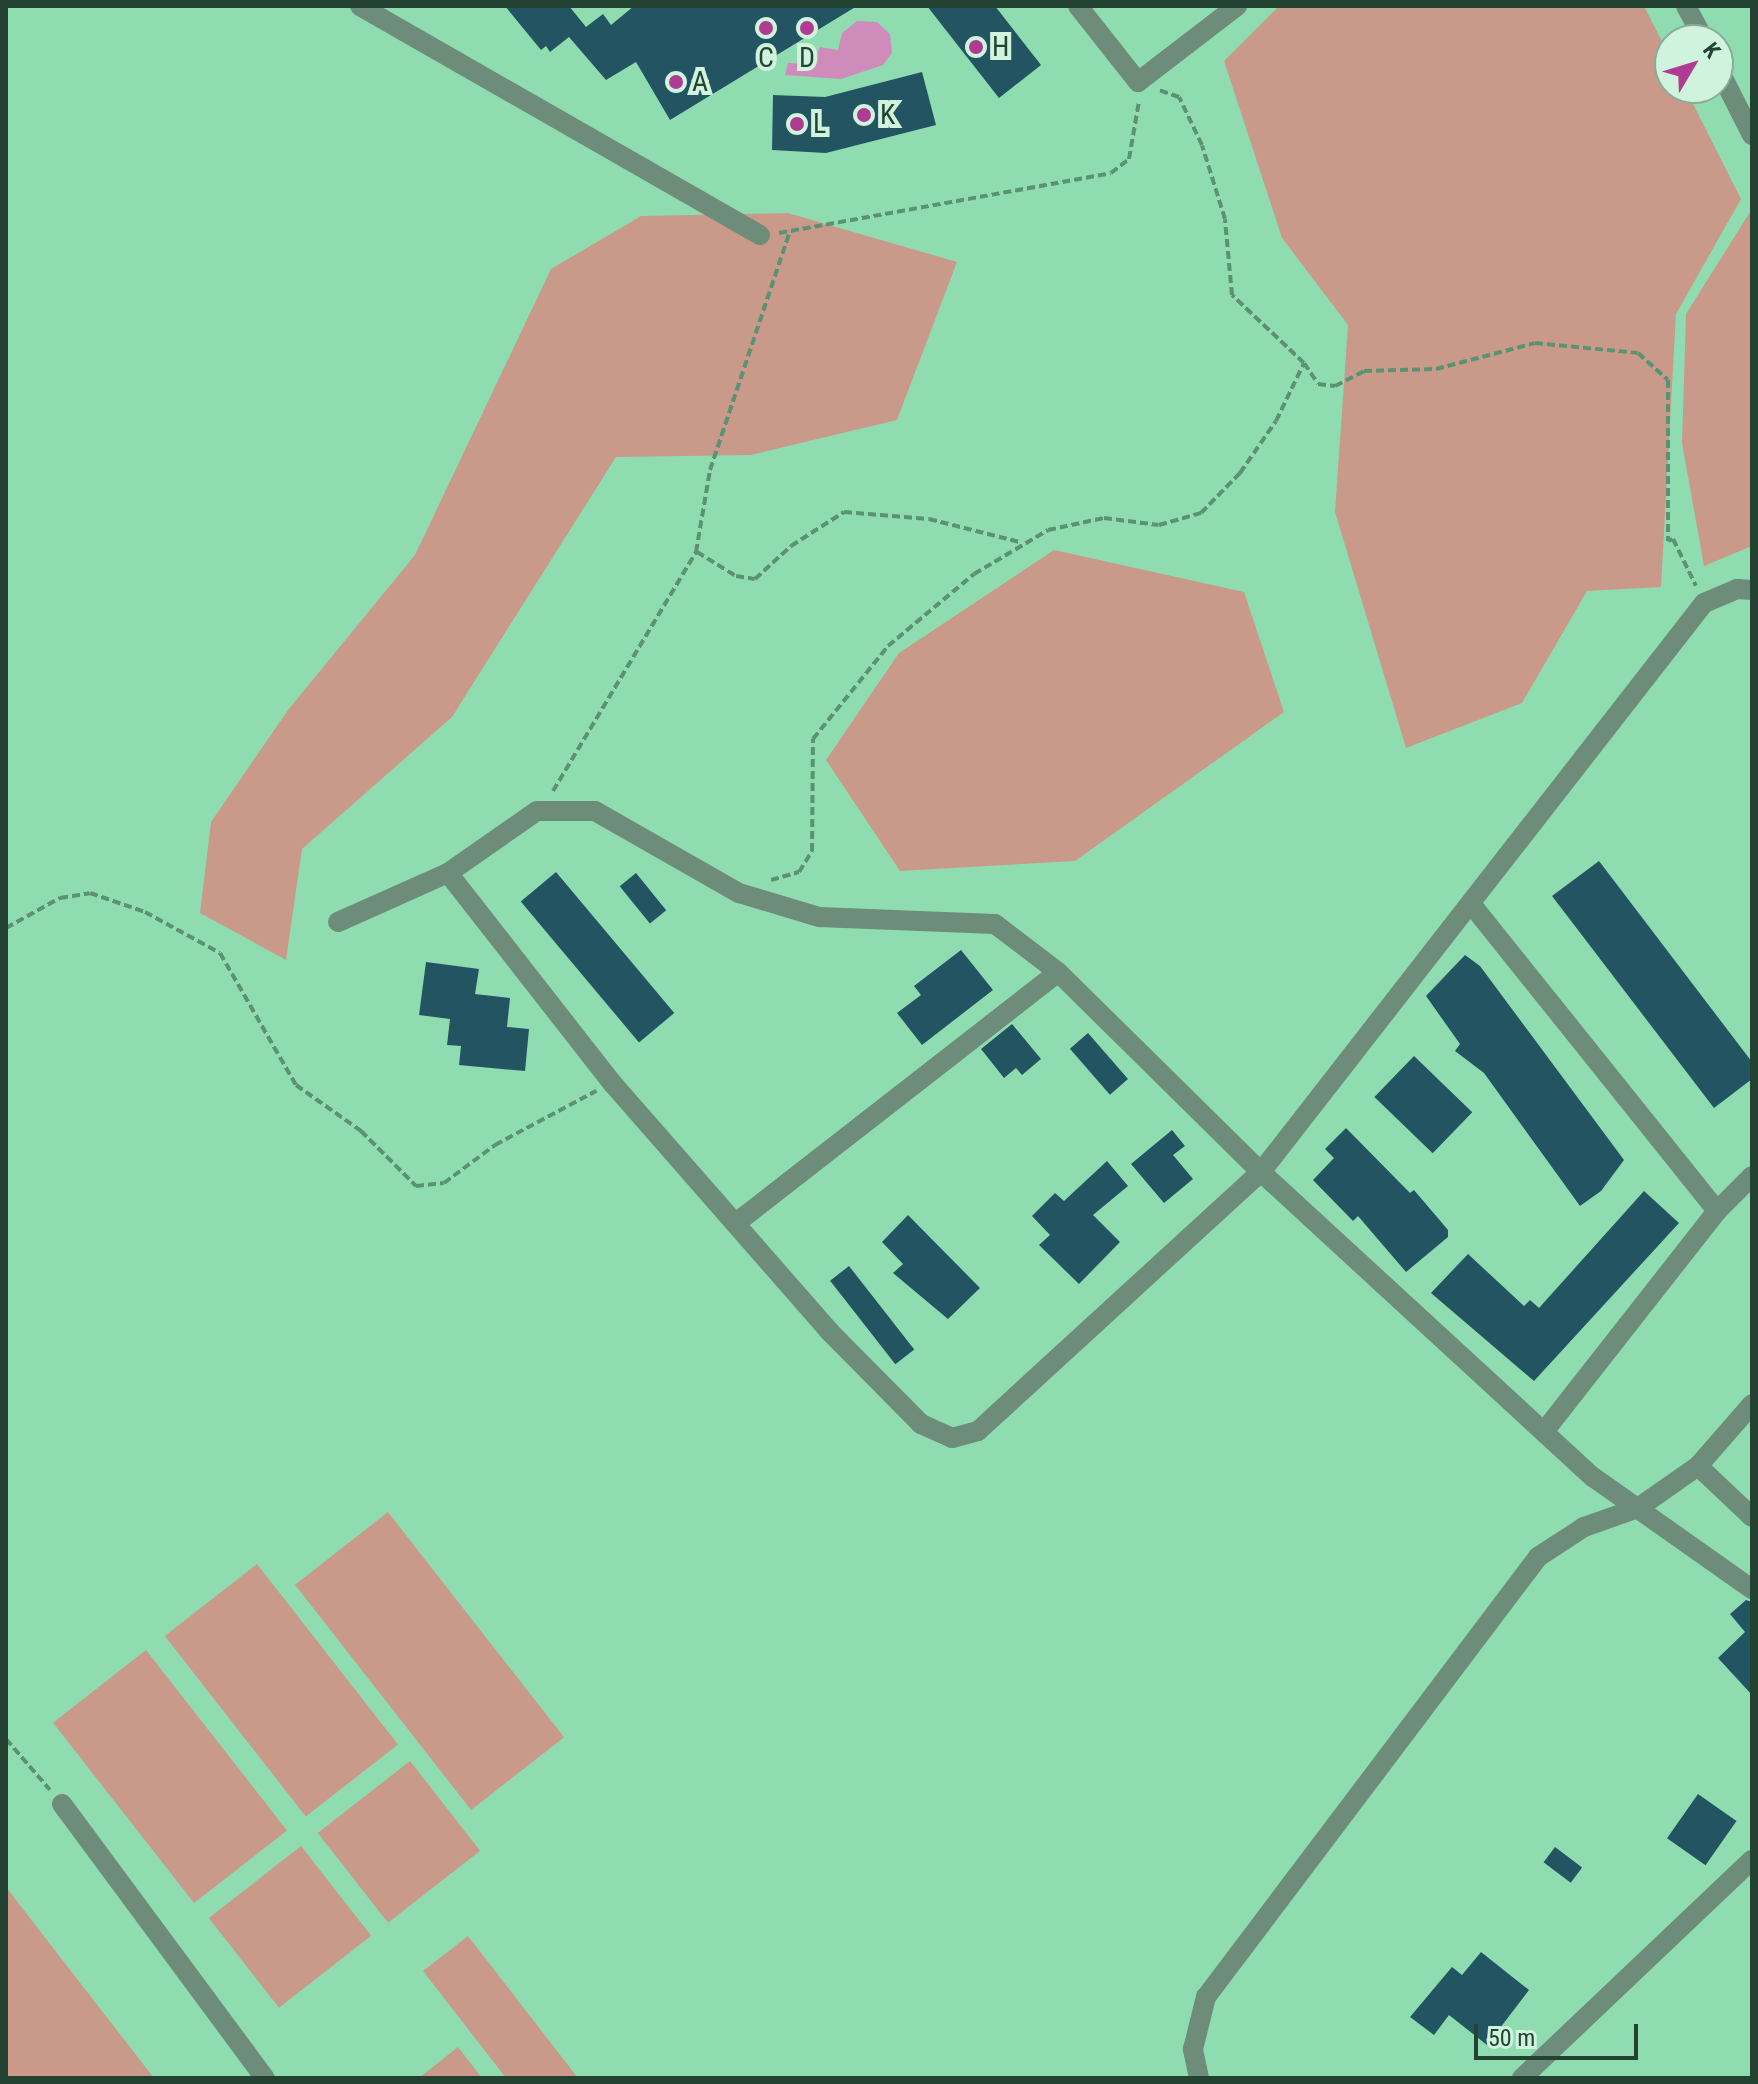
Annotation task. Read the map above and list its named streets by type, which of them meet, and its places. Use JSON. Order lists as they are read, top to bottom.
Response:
{
  "places": [
    "C",
    "D",
    "H",
    "A",
    "K",
    "L"
  ],
  "scale_bar": "50 m",
  "north": "top right"
}
